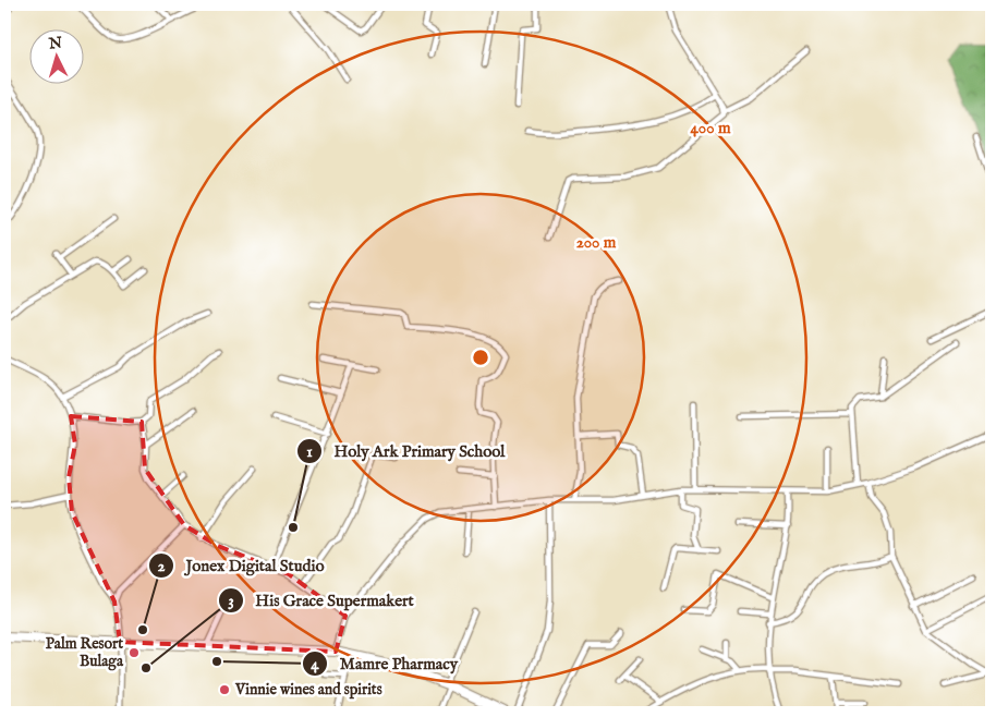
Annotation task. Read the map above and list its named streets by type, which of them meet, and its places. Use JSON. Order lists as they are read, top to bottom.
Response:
{
  "places": [
    "Holy Ark Primary School",
    "Jonex Digital Studio",
    "Palm Resort Bulaga",
    "Mamre Pharmacy",
    "His Grace Supermakert",
    "Vinnie wines and spirits"
  ],
  "north": "top",
  "rings": ["400 m", "200 m"]
}
